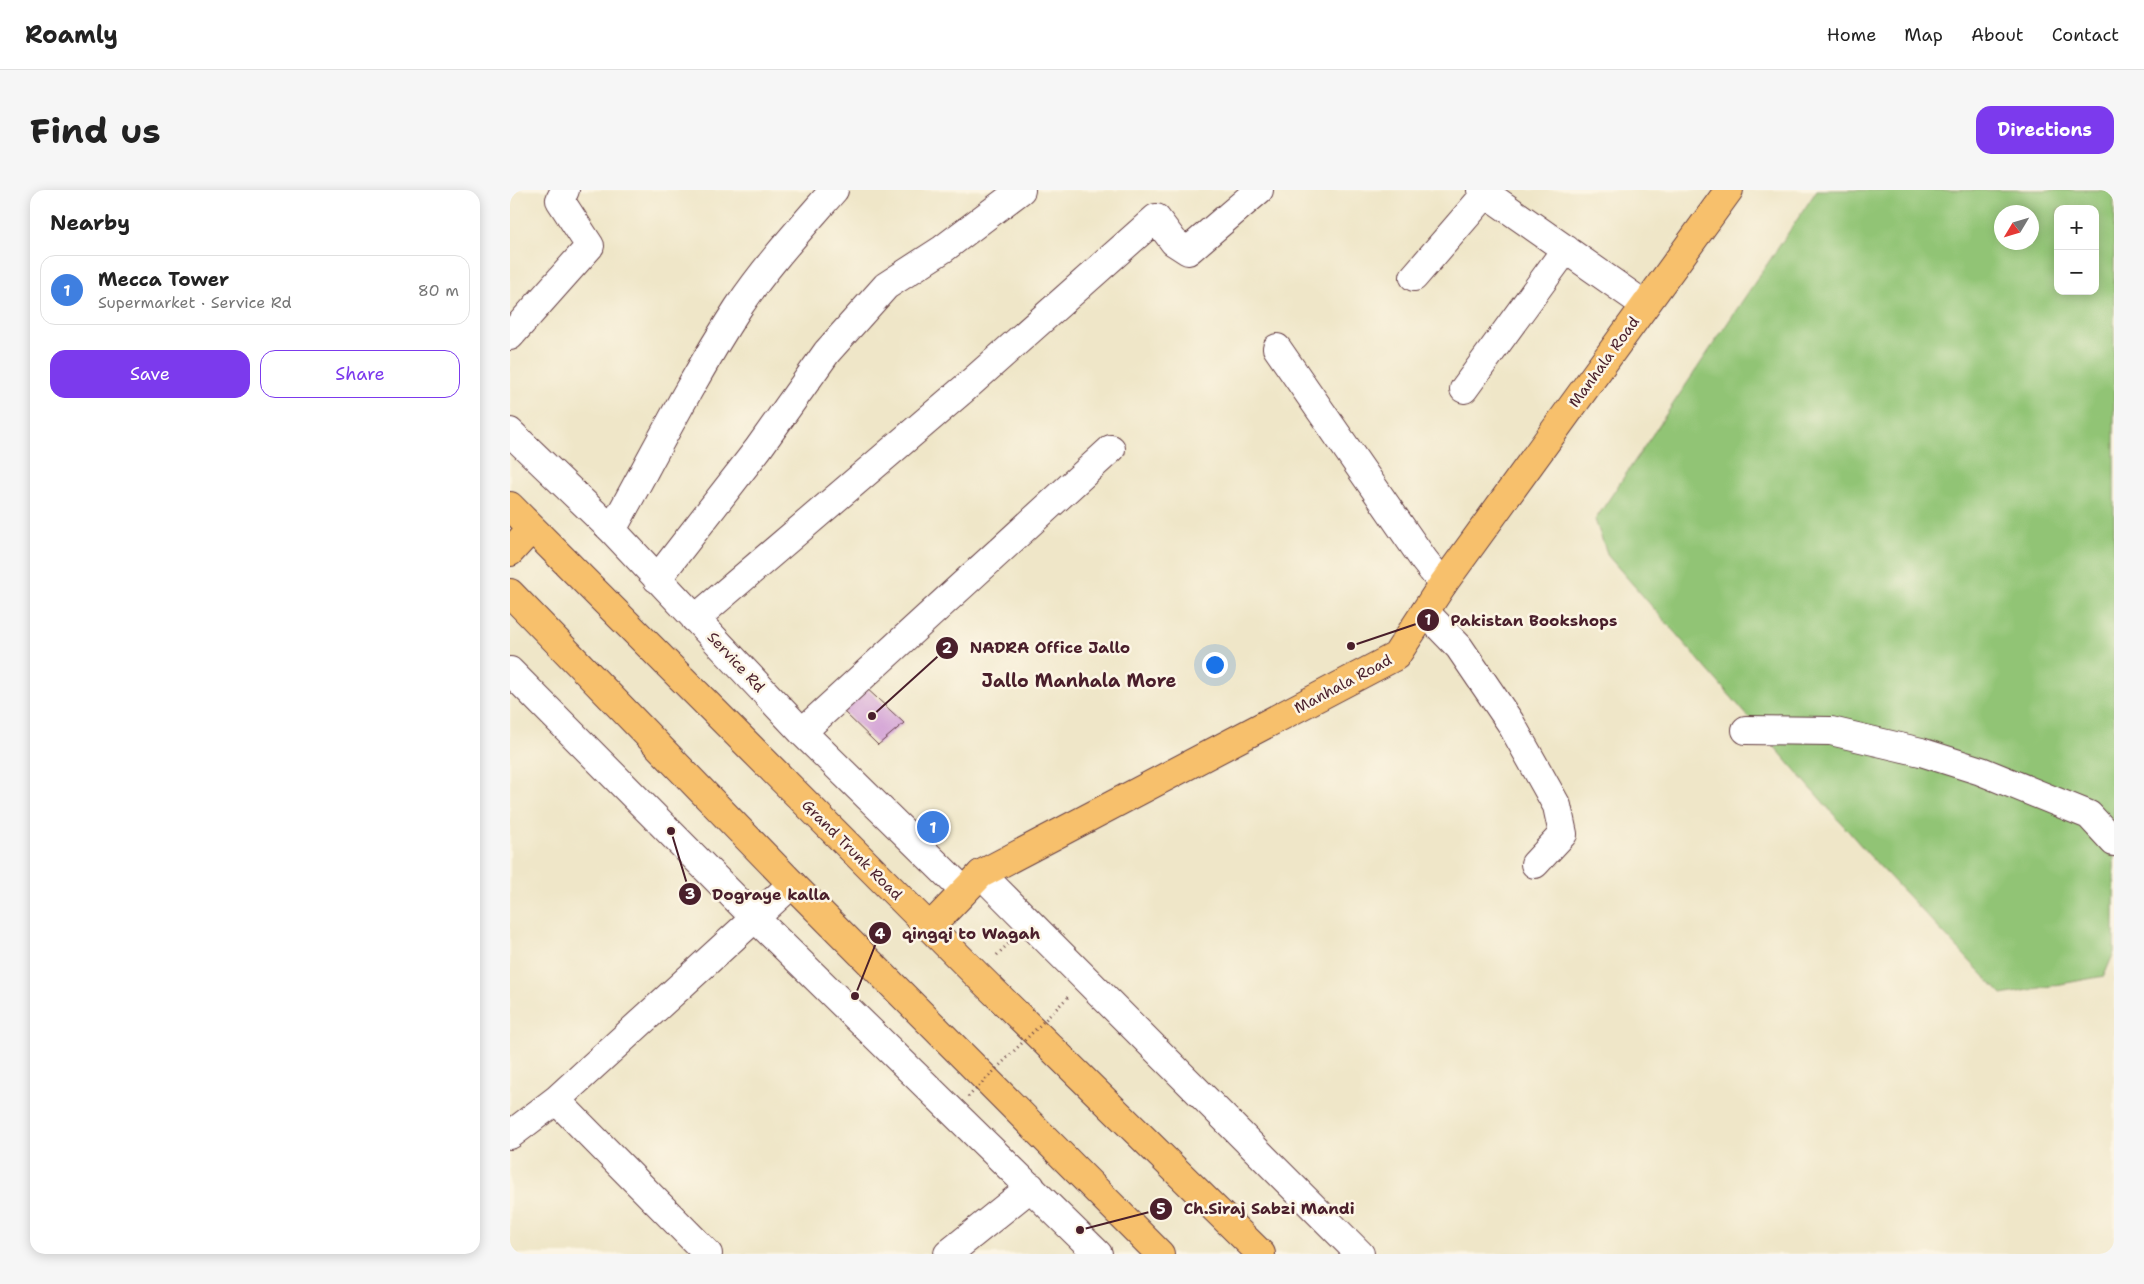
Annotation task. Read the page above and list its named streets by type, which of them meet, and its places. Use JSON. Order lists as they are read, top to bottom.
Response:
{
  "streets": {
    "main road": ["Manhala Road", "Grand Trunk Road"],
    "street": ["Service Rd"]
  },
  "crossings": [
    ["Manhala Road", "Service Rd"],
    ["Manhala Road", "Grand Trunk Road"]
  ],
  "districts": ["Jallo Manhala More"],
  "places": [
    "Pakistan Bookshops",
    "NADRA Office Jallo",
    "Dograye kalla",
    "qingqi to Wagah",
    "Ch.Siraj Sabzi Mandi"
  ],
  "north": "bottom left",
  "page": {
    "header": "Roamly",
    "nav": [
      "Home",
      "Map",
      "About",
      "Contact"
    ],
    "buttons": [
      "Directions",
      ["Save", "Share"]
    ],
    "title": "Find us",
    "heading": "Nearby",
    "map_buttons": ["+", "−"],
    "list": [
      {
        "mark": "1",
        "name": "Mecca Tower",
        "note": "Supermarket · Service Rd",
        "value": "80 m"
      }
    ],
    "pins": "1"
  }
}
